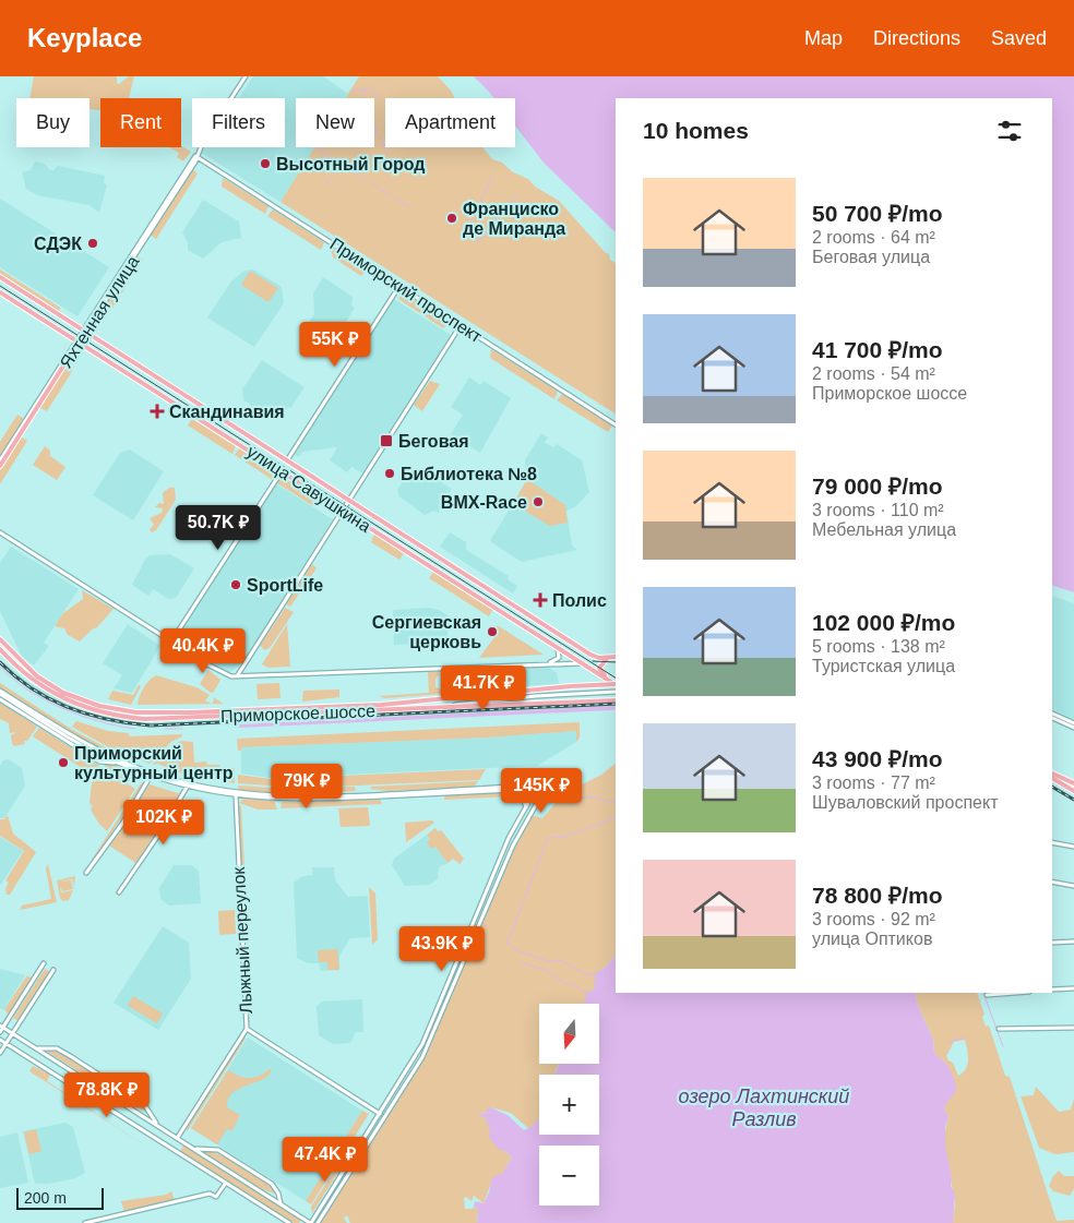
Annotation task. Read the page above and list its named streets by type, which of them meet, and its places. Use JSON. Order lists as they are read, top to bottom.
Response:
{
  "streets": {
    "main road": ["Яхтенная улица", "улица Савушкина", "Приморское шоссе"],
    "street": ["Приморский проспект", "Лыжный переулок"]
  },
  "crossings": [
    ["Приморский проспект", "Яхтенная улица"],
    ["Яхтенная улица", "улица Савушкина"],
    ["улица Савушкина", "Приморское шоссе"]
  ],
  "water": ["озеро Лахтинский Разлив"],
  "places": {
    "other": [
      "Высотный Город",
      "Франциско де Миранда",
      "СДЭК",
      "Библиотека №8",
      "BMX-Race",
      "SportLife",
      "Сергиевская церковь",
      "Приморский культурный центр"
    ],
    "health": ["Скандинавия", "Полис"],
    "transit": ["Беговая"]
  },
  "scale_bar": "200 m",
  "north": "bottom",
  "page": {
    "header": "Keyplace",
    "nav": ["Map", "Directions", "Saved"],
    "chip": [
      "Buy",
      "Rent",
      "Filters",
      "New",
      "Apartment"
    ],
    "heading": "10 homes",
    "list": [
      {
        "name": "50 700 ₽/mo",
        "note": "2 rooms · 64 m² · Беговая улица"
      },
      {
        "name": "41 700 ₽/mo",
        "note": "2 rooms · 54 m² · Приморское шоссе"
      },
      {
        "name": "79 000 ₽/mo",
        "note": "3 rooms · 110 m² · Мебельная улица"
      },
      {
        "name": "102 000 ₽/mo",
        "note": "5 rooms · 138 m² · Туристская улица"
      },
      {
        "name": "43 900 ₽/mo",
        "note": "3 rooms · 77 m² · Шуваловский проспект"
      },
      {
        "name": "78 800 ₽/mo",
        "note": "3 rooms · 92 m² · улица Оптиков"
      }
    ],
    "price": [
      "55K ₽",
      "50.7K ₽",
      "40.4K ₽",
      "41.7K ₽",
      "79K ₽",
      "145K ₽",
      "102K ₽",
      "43.9K ₽",
      "78.8K ₽",
      "47.4K ₽"
    ],
    "map_buttons": ["+", "−"],
    "scale": "200 m"
  }
}
